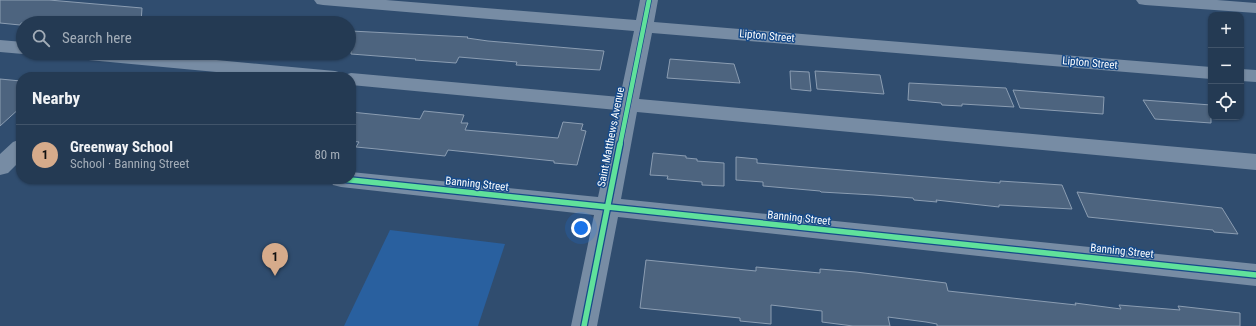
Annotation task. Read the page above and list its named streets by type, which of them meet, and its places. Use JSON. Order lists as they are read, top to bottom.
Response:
{
  "streets": {
    "street": ["Lipton Street", "Saint Matthews Avenue", "Banning Street"]
  },
  "crossings": [
    ["Lipton Street", "Saint Matthews Avenue"],
    ["Saint Matthews Avenue", "Banning Street"]
  ],
  "page": {
    "map_buttons": ["+", "−"],
    "search": "Search here",
    "heading": "Nearby",
    "list": [
      {
        "mark": "1",
        "name": "Greenway School",
        "note": "School · Banning Street",
        "value": "80 m"
      }
    ],
    "pins": "1"
  }
}
